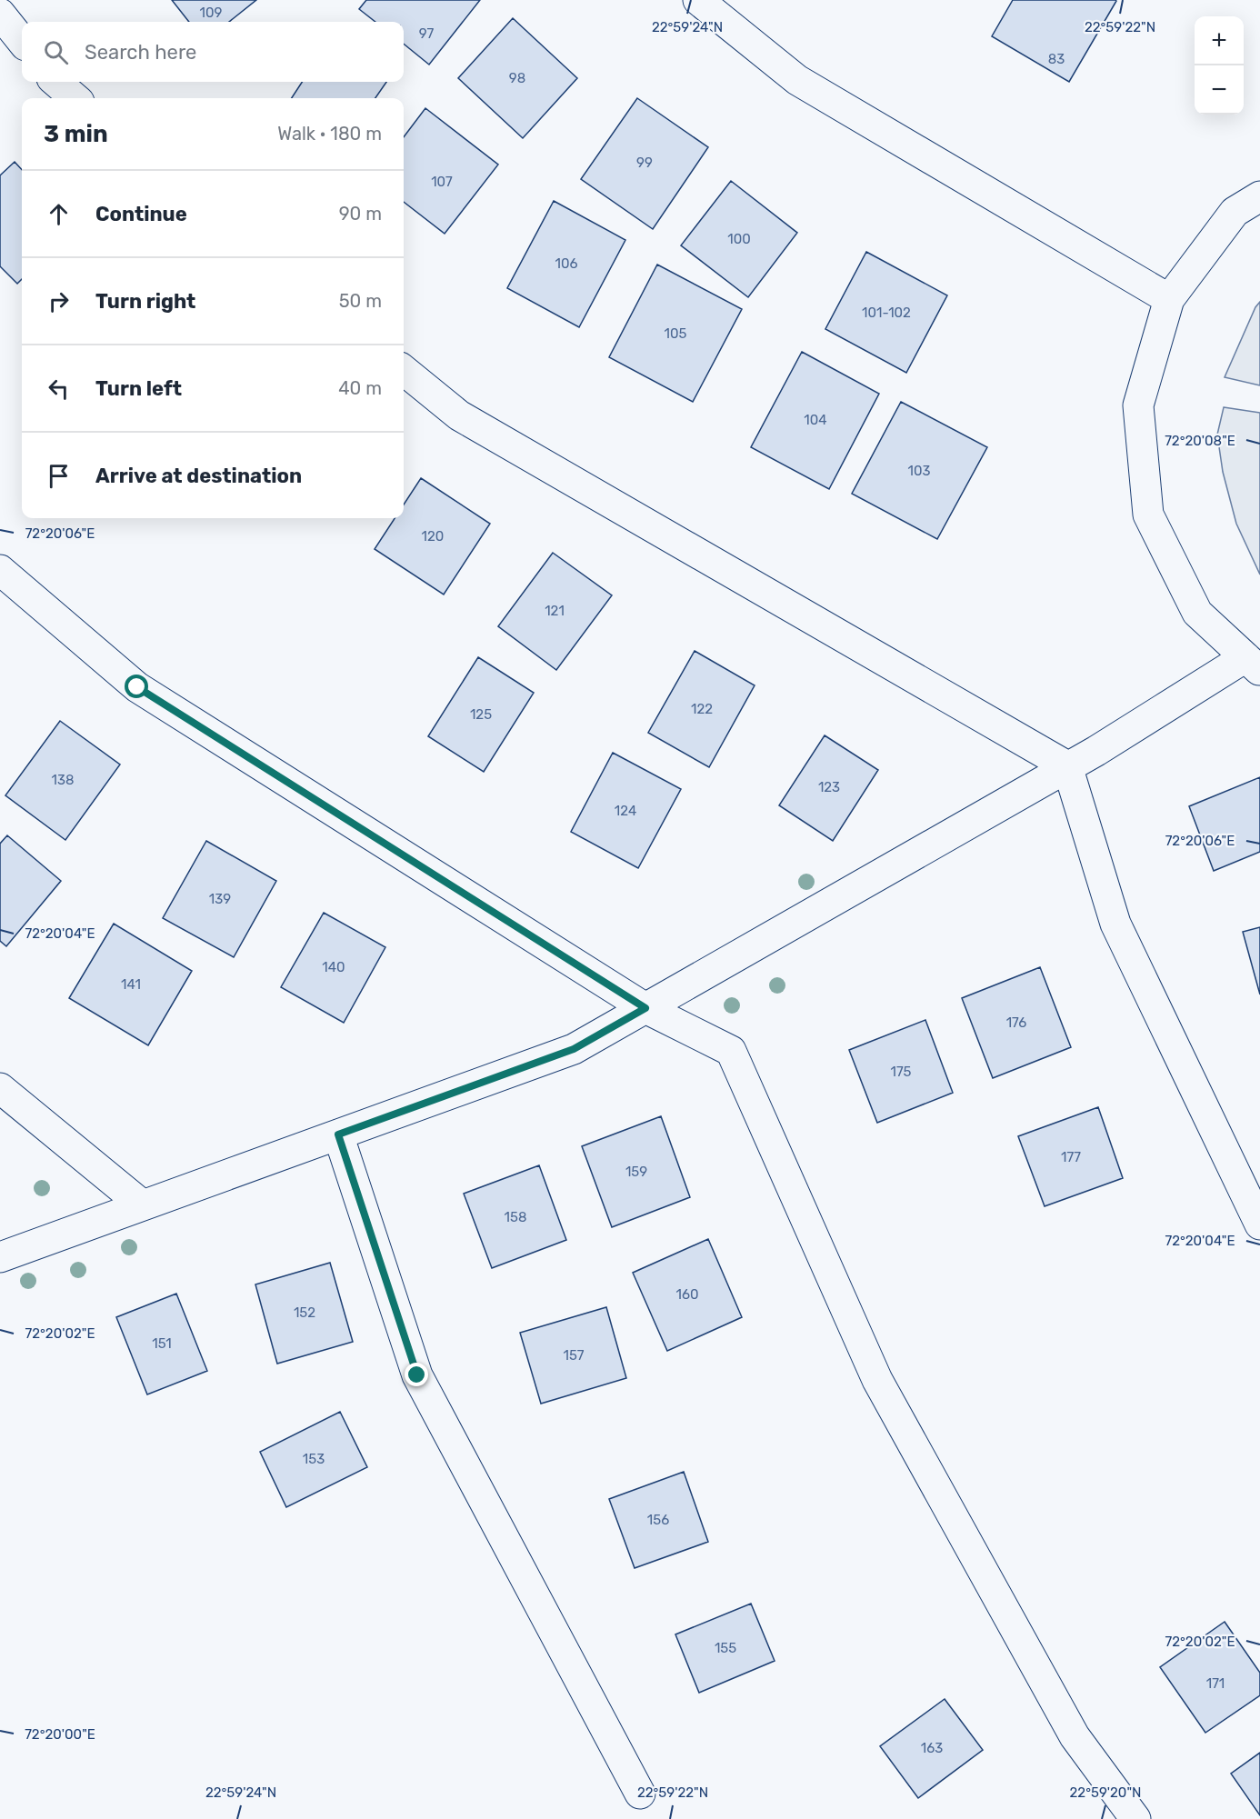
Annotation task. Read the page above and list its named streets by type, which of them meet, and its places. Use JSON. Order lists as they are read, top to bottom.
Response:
{
  "house_numbers": [
    "109",
    "97",
    "83",
    "98",
    "99",
    "107",
    "100",
    "106",
    "101-102",
    "105",
    "104",
    "103",
    "120",
    "121",
    "122",
    "125",
    "138",
    "123",
    "124",
    "139",
    "140",
    "141",
    "176",
    "175",
    "177",
    "159",
    "158",
    "160",
    "152",
    "151",
    "157",
    "153",
    "156",
    "155",
    "171",
    "163"
  ],
  "page": {
    "map_buttons": ["+", "−"],
    "search": "Search here",
    "heading": ["3 min", "Walk · 180 m"],
    "list": [
      ["Continue", "90 m"],
      ["Turn right", "50 m"],
      ["Turn left", "40 m"],
      "Arrive at destination"
    ]
  },
  "coordinates": [
    "22°59'24\"N",
    "22°59'22\"N",
    "72°20'08\"E",
    "72°20'06\"E",
    "72°20'04\"E",
    "72°20'02\"E",
    "72°20'00\"E",
    "22°59'20\"N"
  ]
}
